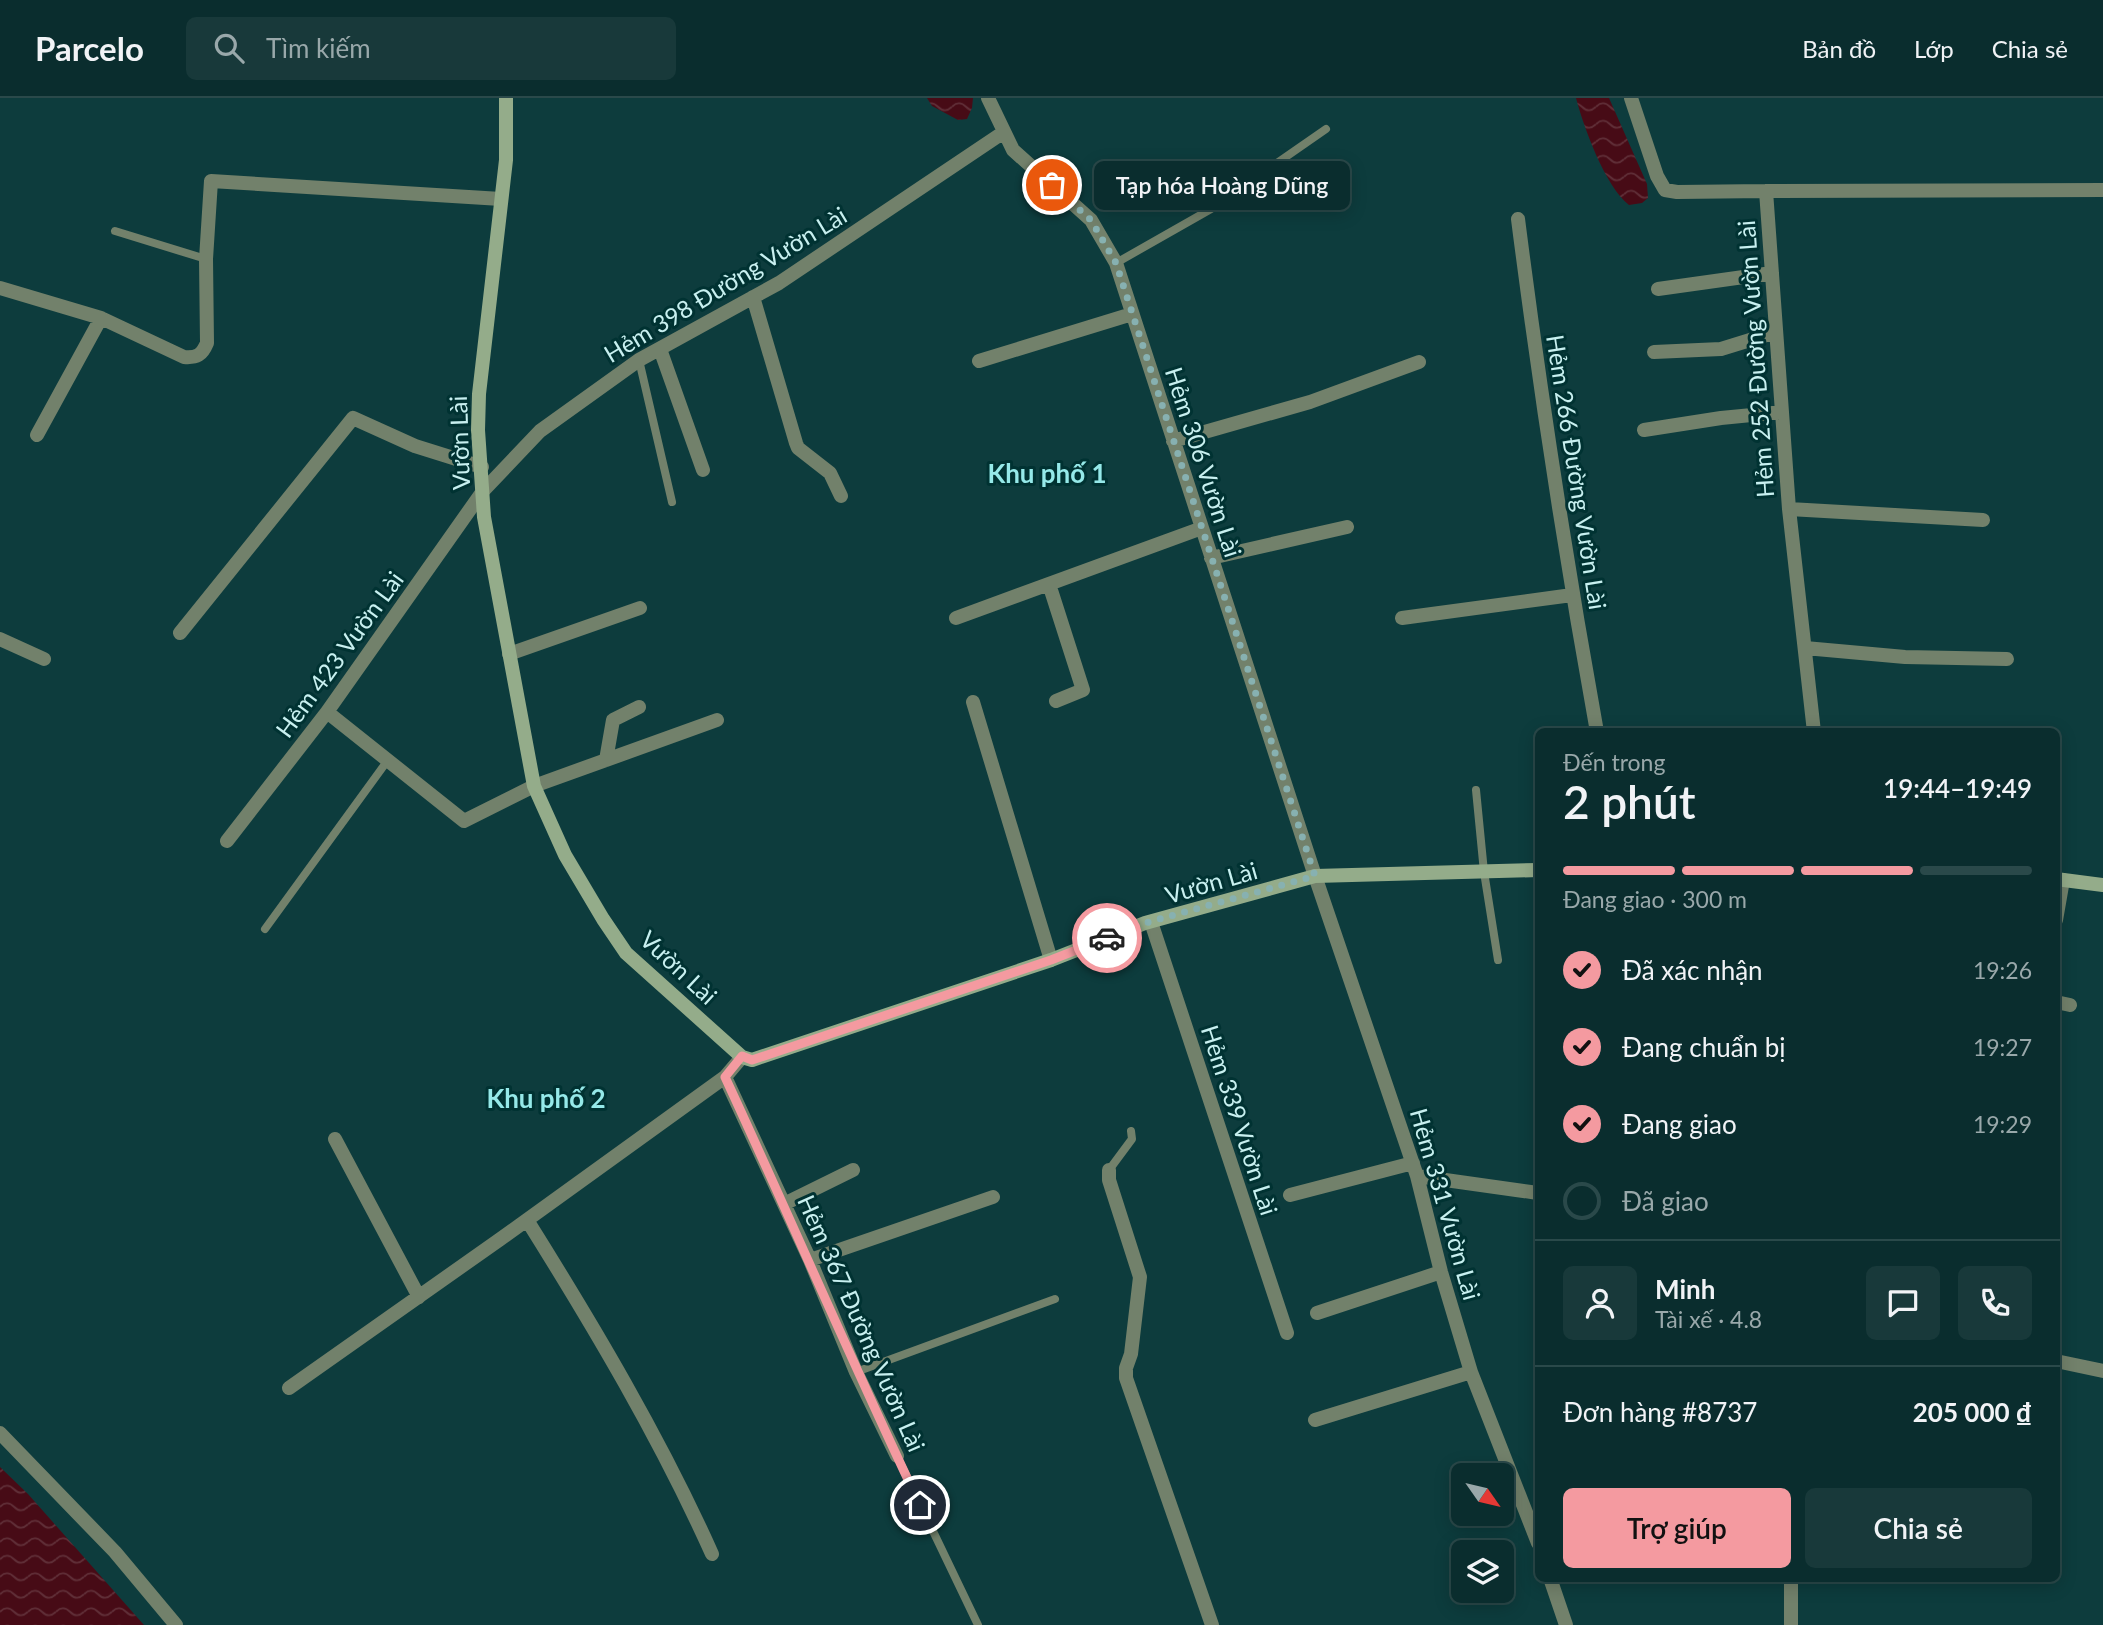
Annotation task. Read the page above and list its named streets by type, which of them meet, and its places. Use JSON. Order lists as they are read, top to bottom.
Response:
{
  "streets": {
    "main road": ["Vườn Lài"],
    "street": [
      "Hẻm 398 Đường Vườn Lài",
      "Hẻm 252 Đường Vườn Lài",
      "Hẻm 306 Vườn Lài",
      "Hẻm 266 Đường Vườn Lài",
      "Hẻm 423 Vườn Lài",
      "Hẻm 339 Vườn Lài",
      "Hẻm 331 Vườn Lài",
      "Hẻm 367 Đường Vườn Lài"
    ]
  },
  "crossings": [
    ["Hẻm 398 Đường Vườn Lài", "Vườn Lài"],
    ["Hẻm 398 Đường Vườn Lài", "Hẻm 306 Vườn Lài"],
    ["Hẻm 398 Đường Vườn Lài", "Hẻm 423 Vườn Lài"],
    ["Vườn Lài", "Hẻm 306 Vườn Lài"],
    ["Vườn Lài", "Hẻm 423 Vườn Lài"],
    ["Vườn Lài", "Hẻm 339 Vườn Lài"],
    ["Vườn Lài", "Hẻm 331 Vườn Lài"],
    ["Hẻm 306 Vườn Lài", "Hẻm 331 Vườn Lài"]
  ],
  "districts": ["Khu phố 1", "Khu phố 2"],
  "places": ["Tạp hóa Hoàng Dũng"],
  "north": "bottom right",
  "page": {
    "header": "Parcelo",
    "search": "Tìm kiếm",
    "nav": ["Bản đồ", "Lớp", "Chia sẻ"],
    "bubble": "Tạp hóa Hoàng Dũng",
    "heading": ["2 phút", "Đến trong", "19:44–19:49"],
    "panel": [
      "Minh",
      "Tài xế · 4.8",
      "Đơn hàng #8737",
      "205 000 ₫"
    ],
    "bar": "Đang giao · 300 m",
    "list": [
      ["Đã xác nhận", "19:26"],
      ["Đang chuẩn bị", "19:27"],
      ["Đang giao", "19:29"],
      "Đã giao"
    ],
    "buttons": ["Trợ giúp", "Chia sẻ"]
  }
}
